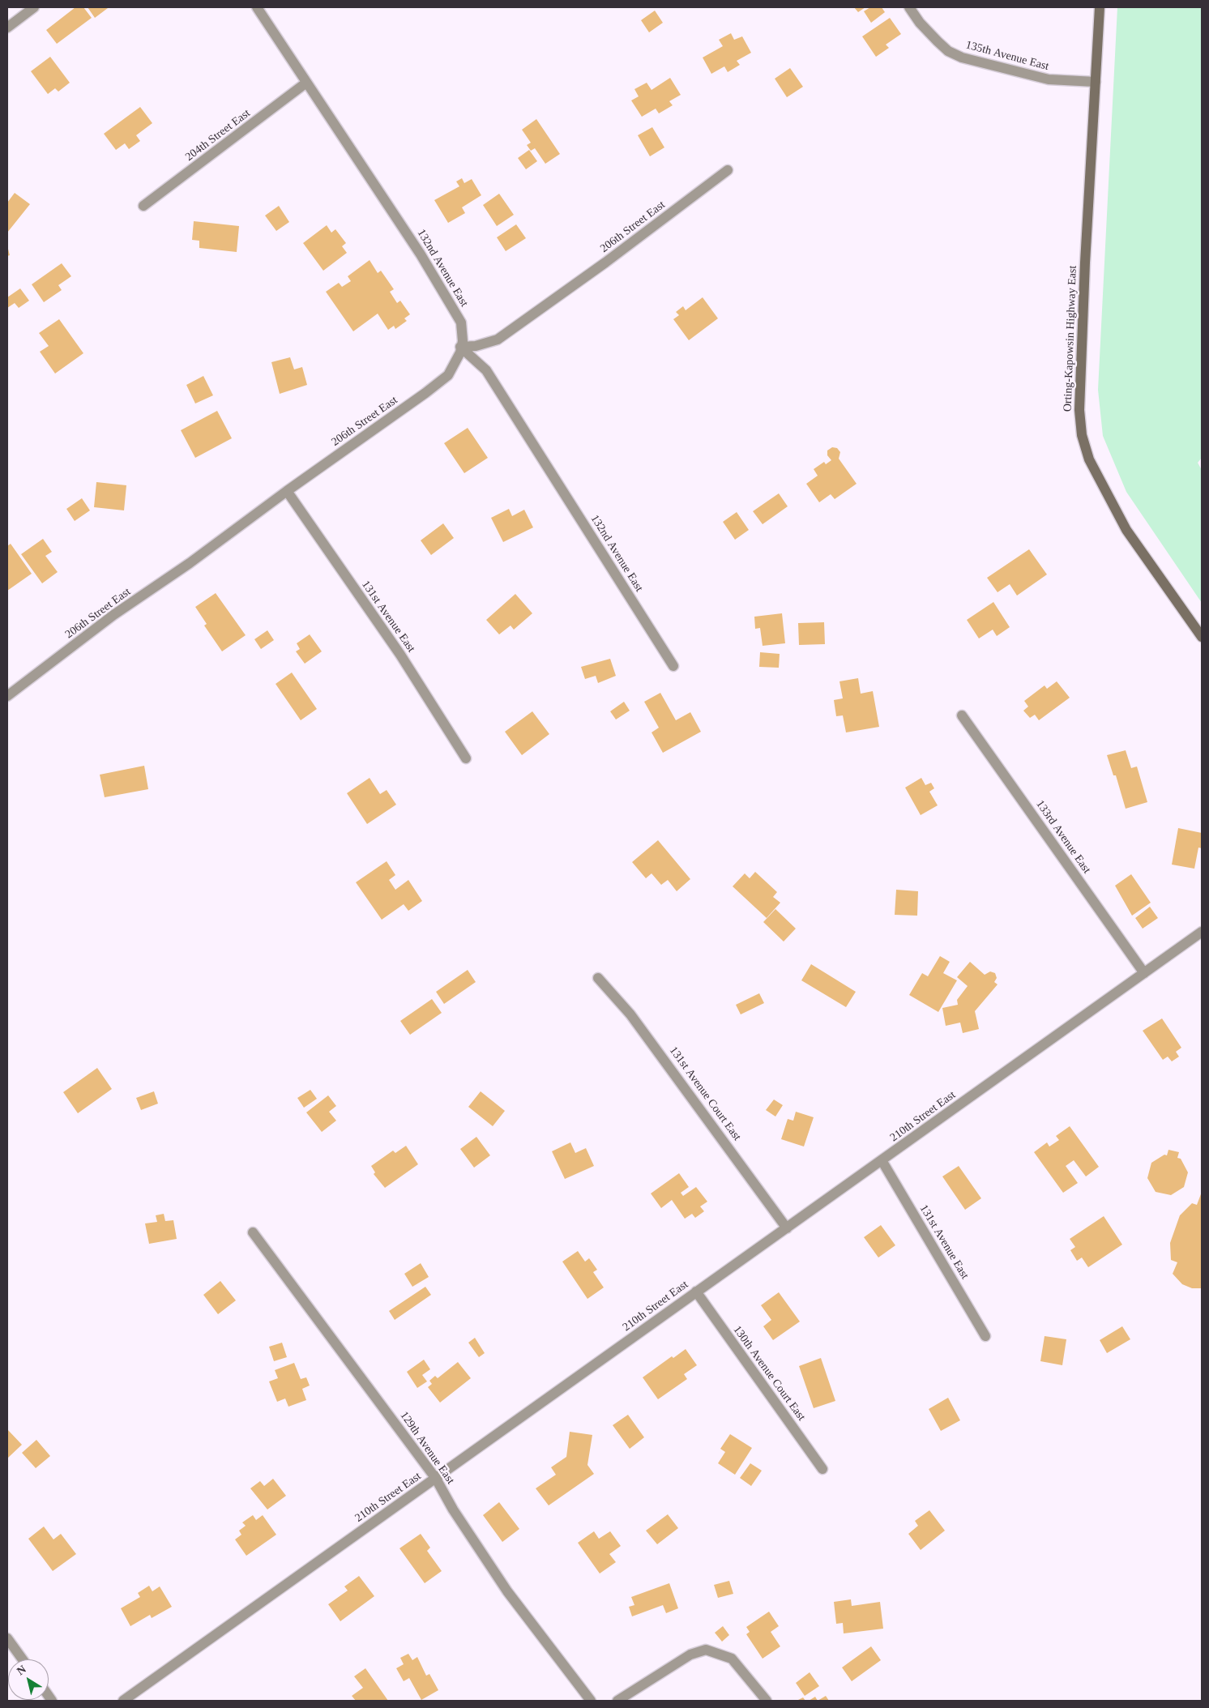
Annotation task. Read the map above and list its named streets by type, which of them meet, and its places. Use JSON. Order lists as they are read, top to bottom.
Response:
{
  "streets": {
    "main road": ["Orting-Kapowsin Highway East"],
    "street": [
      "135th Avenue East",
      "204th Street East",
      "206th Street East",
      "132nd Avenue East",
      "131st Avenue East",
      "133rd Avenue East",
      "131st Avenue Court East",
      "210th Street East",
      "130th Avenue Court East",
      "129th Avenue East"
    ]
  },
  "crossings": [
    ["135th Avenue East", "Orting-Kapowsin Highway East"],
    ["204th Street East", "132nd Avenue East"],
    ["206th Street East", "132nd Avenue East"],
    ["206th Street East", "131st Avenue East"],
    ["131st Avenue East", "210th Street East"],
    ["133rd Avenue East", "210th Street East"],
    ["131st Avenue Court East", "210th Street East"],
    ["210th Street East", "130th Avenue Court East"],
    ["210th Street East", "129th Avenue East"]
  ],
  "north": "top left"
}
